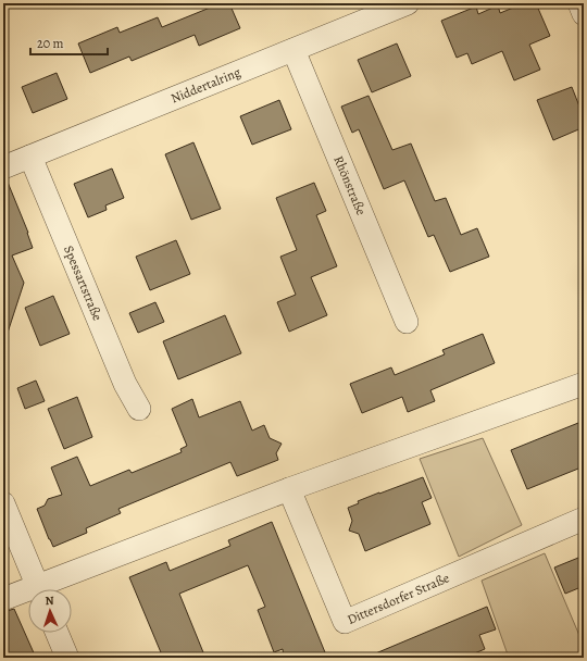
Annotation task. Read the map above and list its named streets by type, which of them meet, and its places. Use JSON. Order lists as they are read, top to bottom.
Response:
{
  "streets": {
    "street": [
      "Niddertalring",
      "Rhönstraße",
      "Spessartstraße",
      "Dittersdorfer Straße"
    ]
  },
  "crossings": [
    ["Niddertalring", "Rhönstraße"],
    ["Niddertalring", "Spessartstraße"]
  ],
  "scale_bar": "20 m",
  "north": "top"
}
